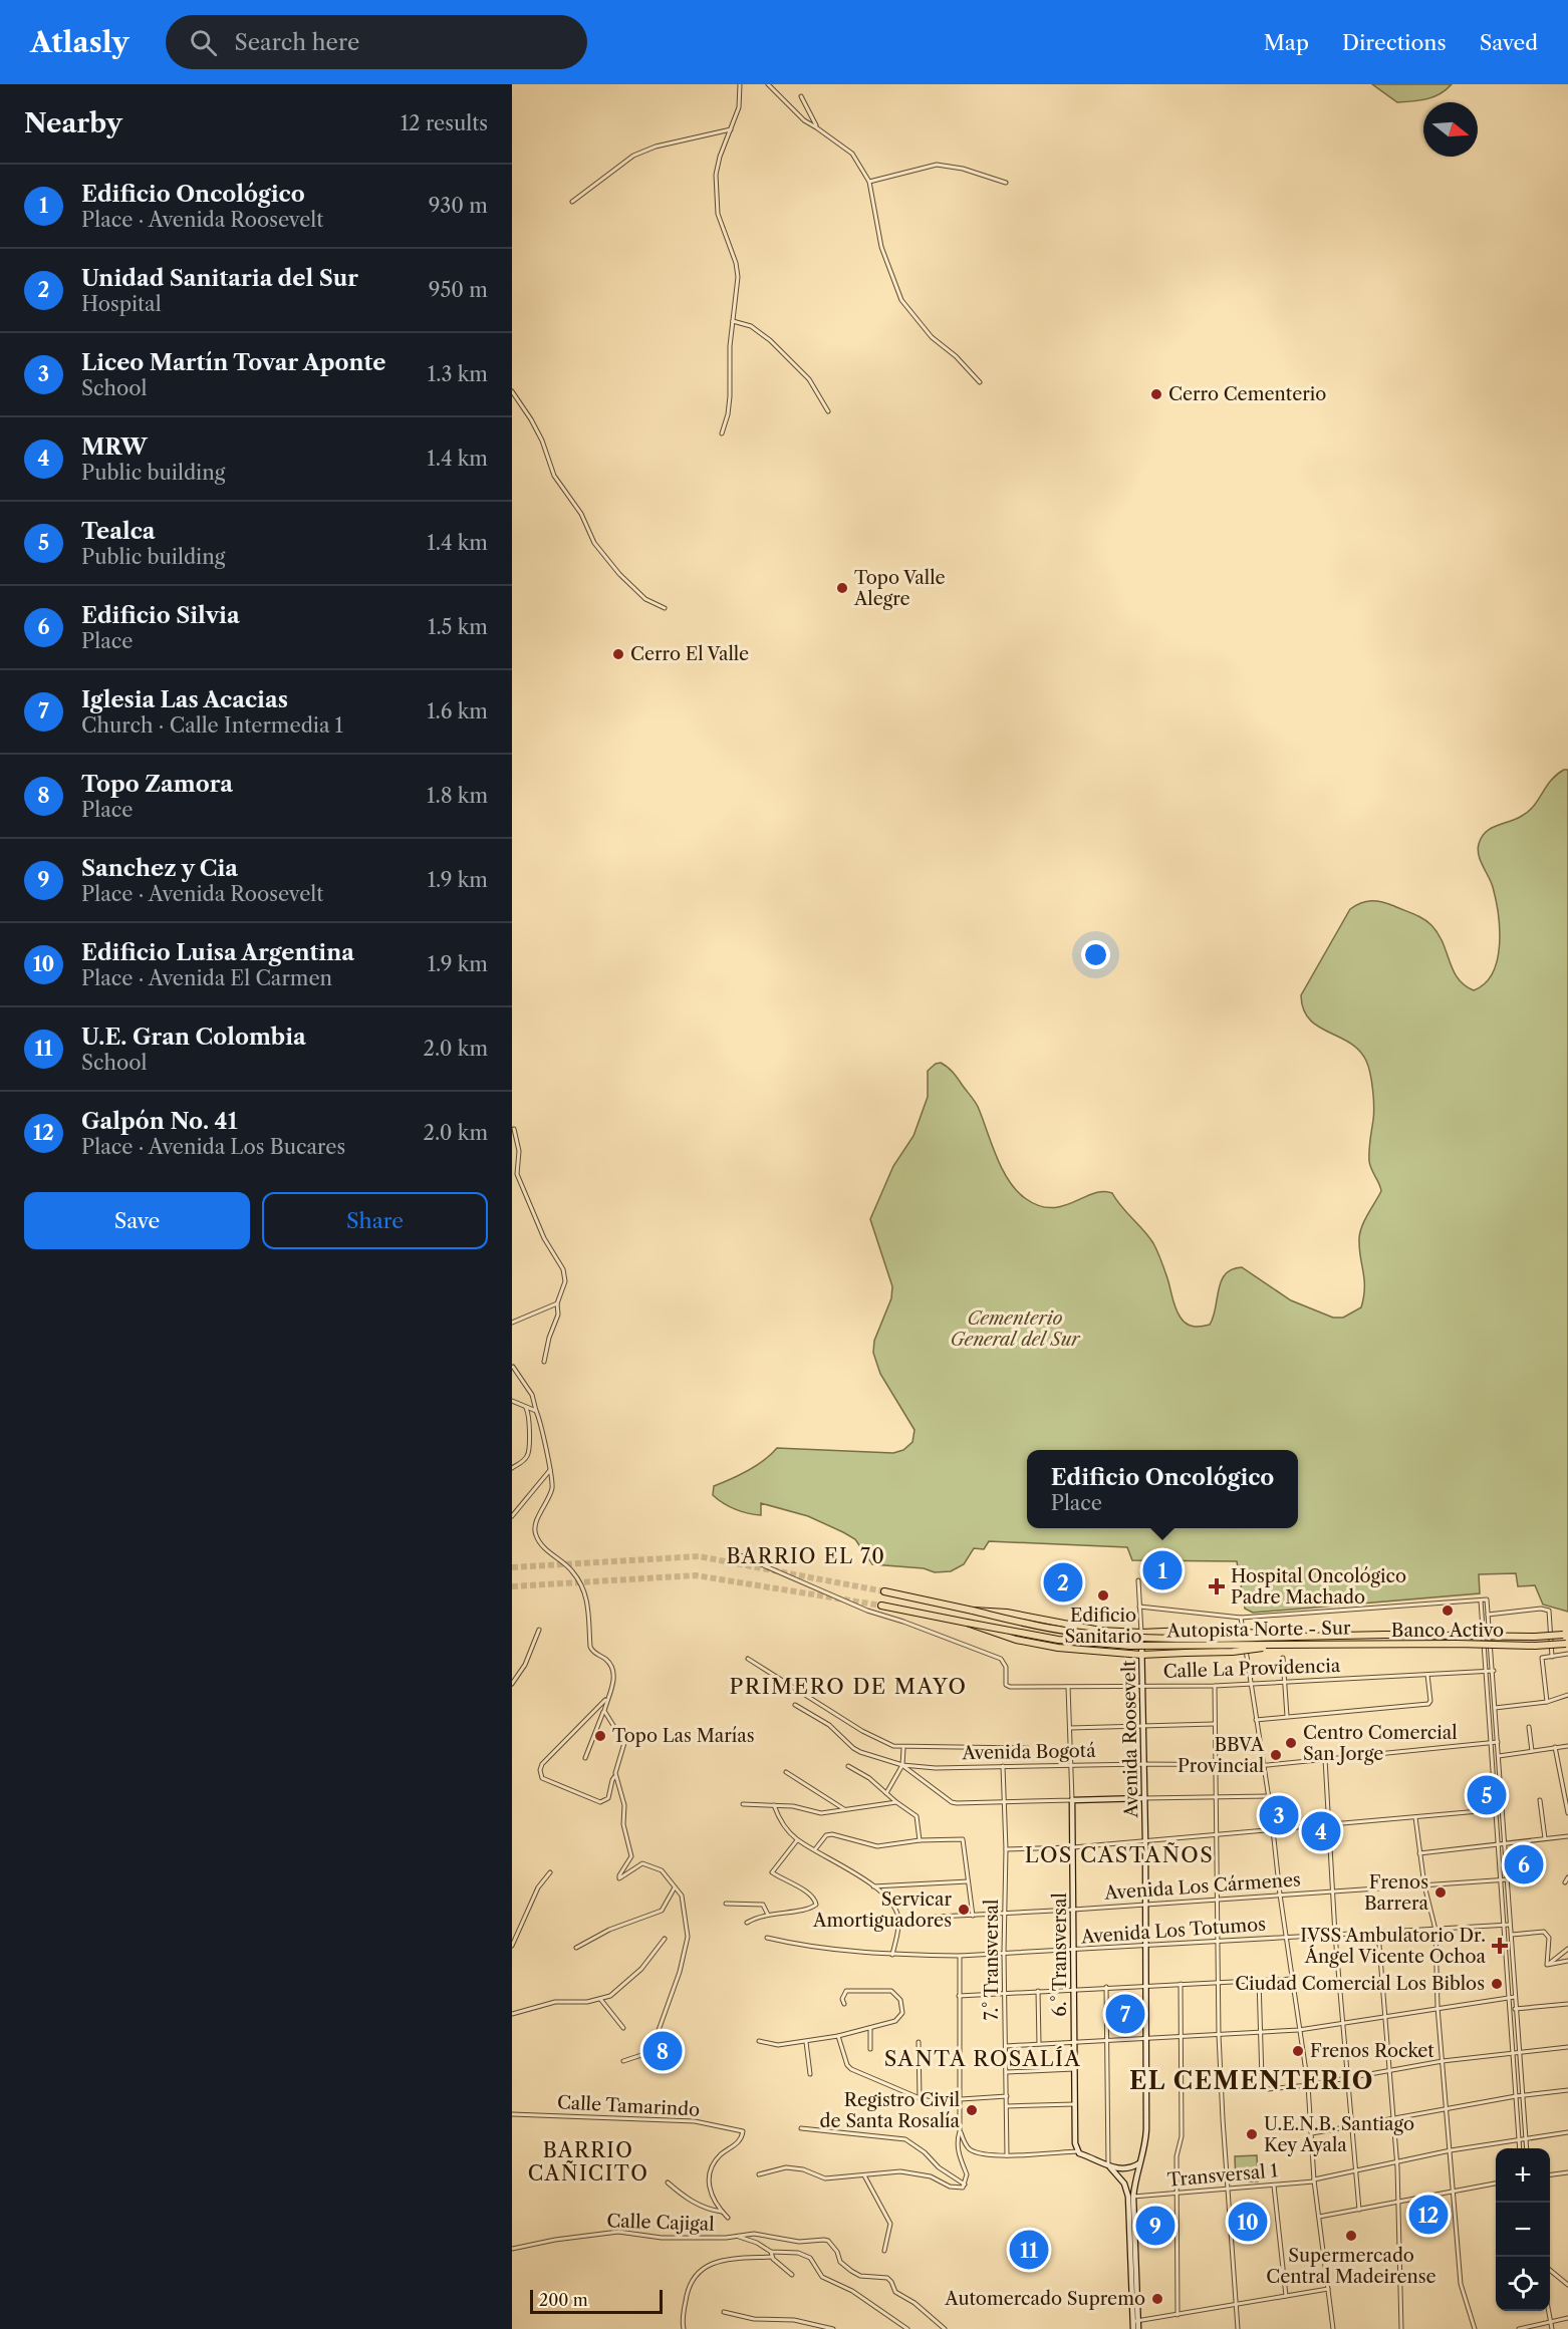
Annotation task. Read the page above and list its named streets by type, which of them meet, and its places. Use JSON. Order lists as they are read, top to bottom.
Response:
{
  "streets": {
    "highway": ["Autopista Norte - Sur"],
    "street": [
      "Calle La Providencia",
      "Avenida Roosevelt",
      "Avenida Bogotá",
      "Avenida Los Cármenes",
      "Avenida Los Totumos",
      "6.° Transversal",
      "7.° Transversal",
      "Calle Tamarindo",
      "Transversal 1",
      "Calle Cajigal"
    ]
  },
  "crossings": [
    ["Calle La Providencia", "Avenida Roosevelt"],
    ["Calle La Providencia", "6.° Transversal"],
    ["Avenida Roosevelt", "Avenida Bogotá"],
    ["Avenida Roosevelt", "Avenida Los Cármenes"],
    ["Avenida Roosevelt", "Avenida Los Totumos"],
    ["Avenida Roosevelt", "Transversal 1"],
    ["Avenida Bogotá", "6.° Transversal"],
    ["Avenida Bogotá", "7.° Transversal"],
    ["Avenida Los Cármenes", "6.° Transversal"],
    ["Avenida Los Cármenes", "7.° Transversal"],
    ["Avenida Los Totumos", "6.° Transversal"],
    ["Avenida Los Totumos", "7.° Transversal"]
  ],
  "districts": [
    "BARRIO EL 70",
    "PRIMERO DE MAYO",
    "LOS CASTAÑOS",
    "SANTA ROSALÍA",
    "EL CEMENTERIO",
    "BARRIO CAÑICITO"
  ],
  "parks": ["Cementerio General del Sur"],
  "places": {
    "other": [
      "Cerro Cementerio",
      "Topo Valle Alegre",
      "Cerro El Valle",
      "Edificio Sanitario",
      "Banco Activo",
      "Topo Las Marías",
      "Centro Comercial San Jorge",
      "BBVA Provincial",
      "Frenos Barrera",
      "Servicar Amortiguadores",
      "Ciudad Comercial Los Biblos",
      "Frenos Rocket",
      "Registro Civil de Santa Rosalía",
      "U.E.N.B. Santiago Key Ayala",
      "Supermercado Central Madeirense",
      "Automercado Supremo"
    ],
    "health": ["Hospital Oncológico Padre Machado", "IVSS Ambulatorio Dr. Ángel Vicente Ochoa"]
  },
  "scale_bar": "200 m",
  "north": "right",
  "page": {
    "header": "Atlasly",
    "search": "Search here",
    "nav": ["Map", "Directions", "Saved"],
    "heading": ["Nearby", "12 results"],
    "list": [
      {
        "mark": "1",
        "name": "Edificio Oncológico",
        "note": "Place · Avenida Roosevelt",
        "value": "930 m"
      },
      {
        "mark": "2",
        "name": "Unidad Sanitaria del Sur",
        "note": "Hospital",
        "value": "950 m"
      },
      {
        "mark": "3",
        "name": "Liceo Martín Tovar Aponte",
        "note": "School",
        "value": "1.3 km"
      },
      {
        "mark": "4",
        "name": "MRW",
        "note": "Public building",
        "value": "1.4 km"
      },
      {
        "mark": "5",
        "name": "Tealca",
        "note": "Public building",
        "value": "1.4 km"
      },
      {
        "mark": "6",
        "name": "Edificio Silvia",
        "note": "Place",
        "value": "1.5 km"
      },
      {
        "mark": "7",
        "name": "Iglesia Las Acacias",
        "note": "Church · Calle Intermedia 1",
        "value": "1.6 km"
      },
      {
        "mark": "8",
        "name": "Topo Zamora",
        "note": "Place",
        "value": "1.8 km"
      },
      {
        "mark": "9",
        "name": "Sanchez y Cia",
        "note": "Place · Avenida Roosevelt",
        "value": "1.9 km"
      },
      {
        "mark": "10",
        "name": "Edificio Luisa Argentina",
        "note": "Place · Avenida El Carmen",
        "value": "1.9 km"
      },
      {
        "mark": "11",
        "name": "U.E. Gran Colombia",
        "note": "School",
        "value": "2.0 km"
      },
      {
        "mark": "12",
        "name": "Galpón No. 41",
        "note": "Place · Avenida Los Bucares",
        "value": "2.0 km"
      }
    ],
    "buttons": ["Save", "Share"],
    "popup": ["Edificio Oncológico", "Place"],
    "pins": [
      "1",
      "2",
      "5",
      "3",
      "4",
      "6",
      "7",
      "8",
      "12",
      "10",
      "9",
      "11"
    ],
    "map_buttons": ["+", "−"],
    "scale": "200 m"
  }
}
